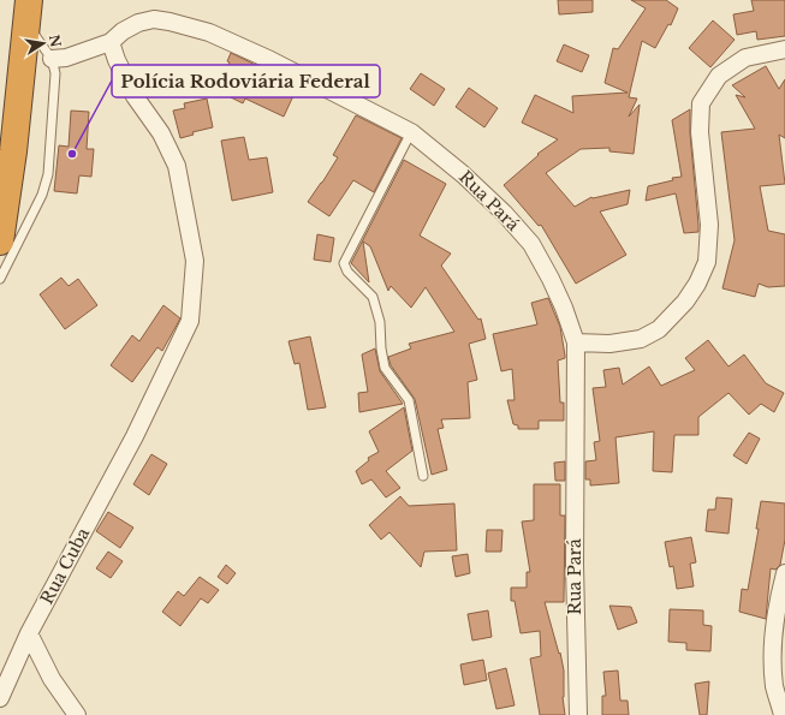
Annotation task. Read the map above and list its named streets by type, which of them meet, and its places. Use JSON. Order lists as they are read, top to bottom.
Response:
{
  "streets": {
    "street": ["Rua Pará", "Rua Cuba"]
  },
  "crossings": [
    ["Rua Pará", "Rua Cuba"]
  ],
  "places": ["Polícia Rodoviária Federal"],
  "north": "right"
}
